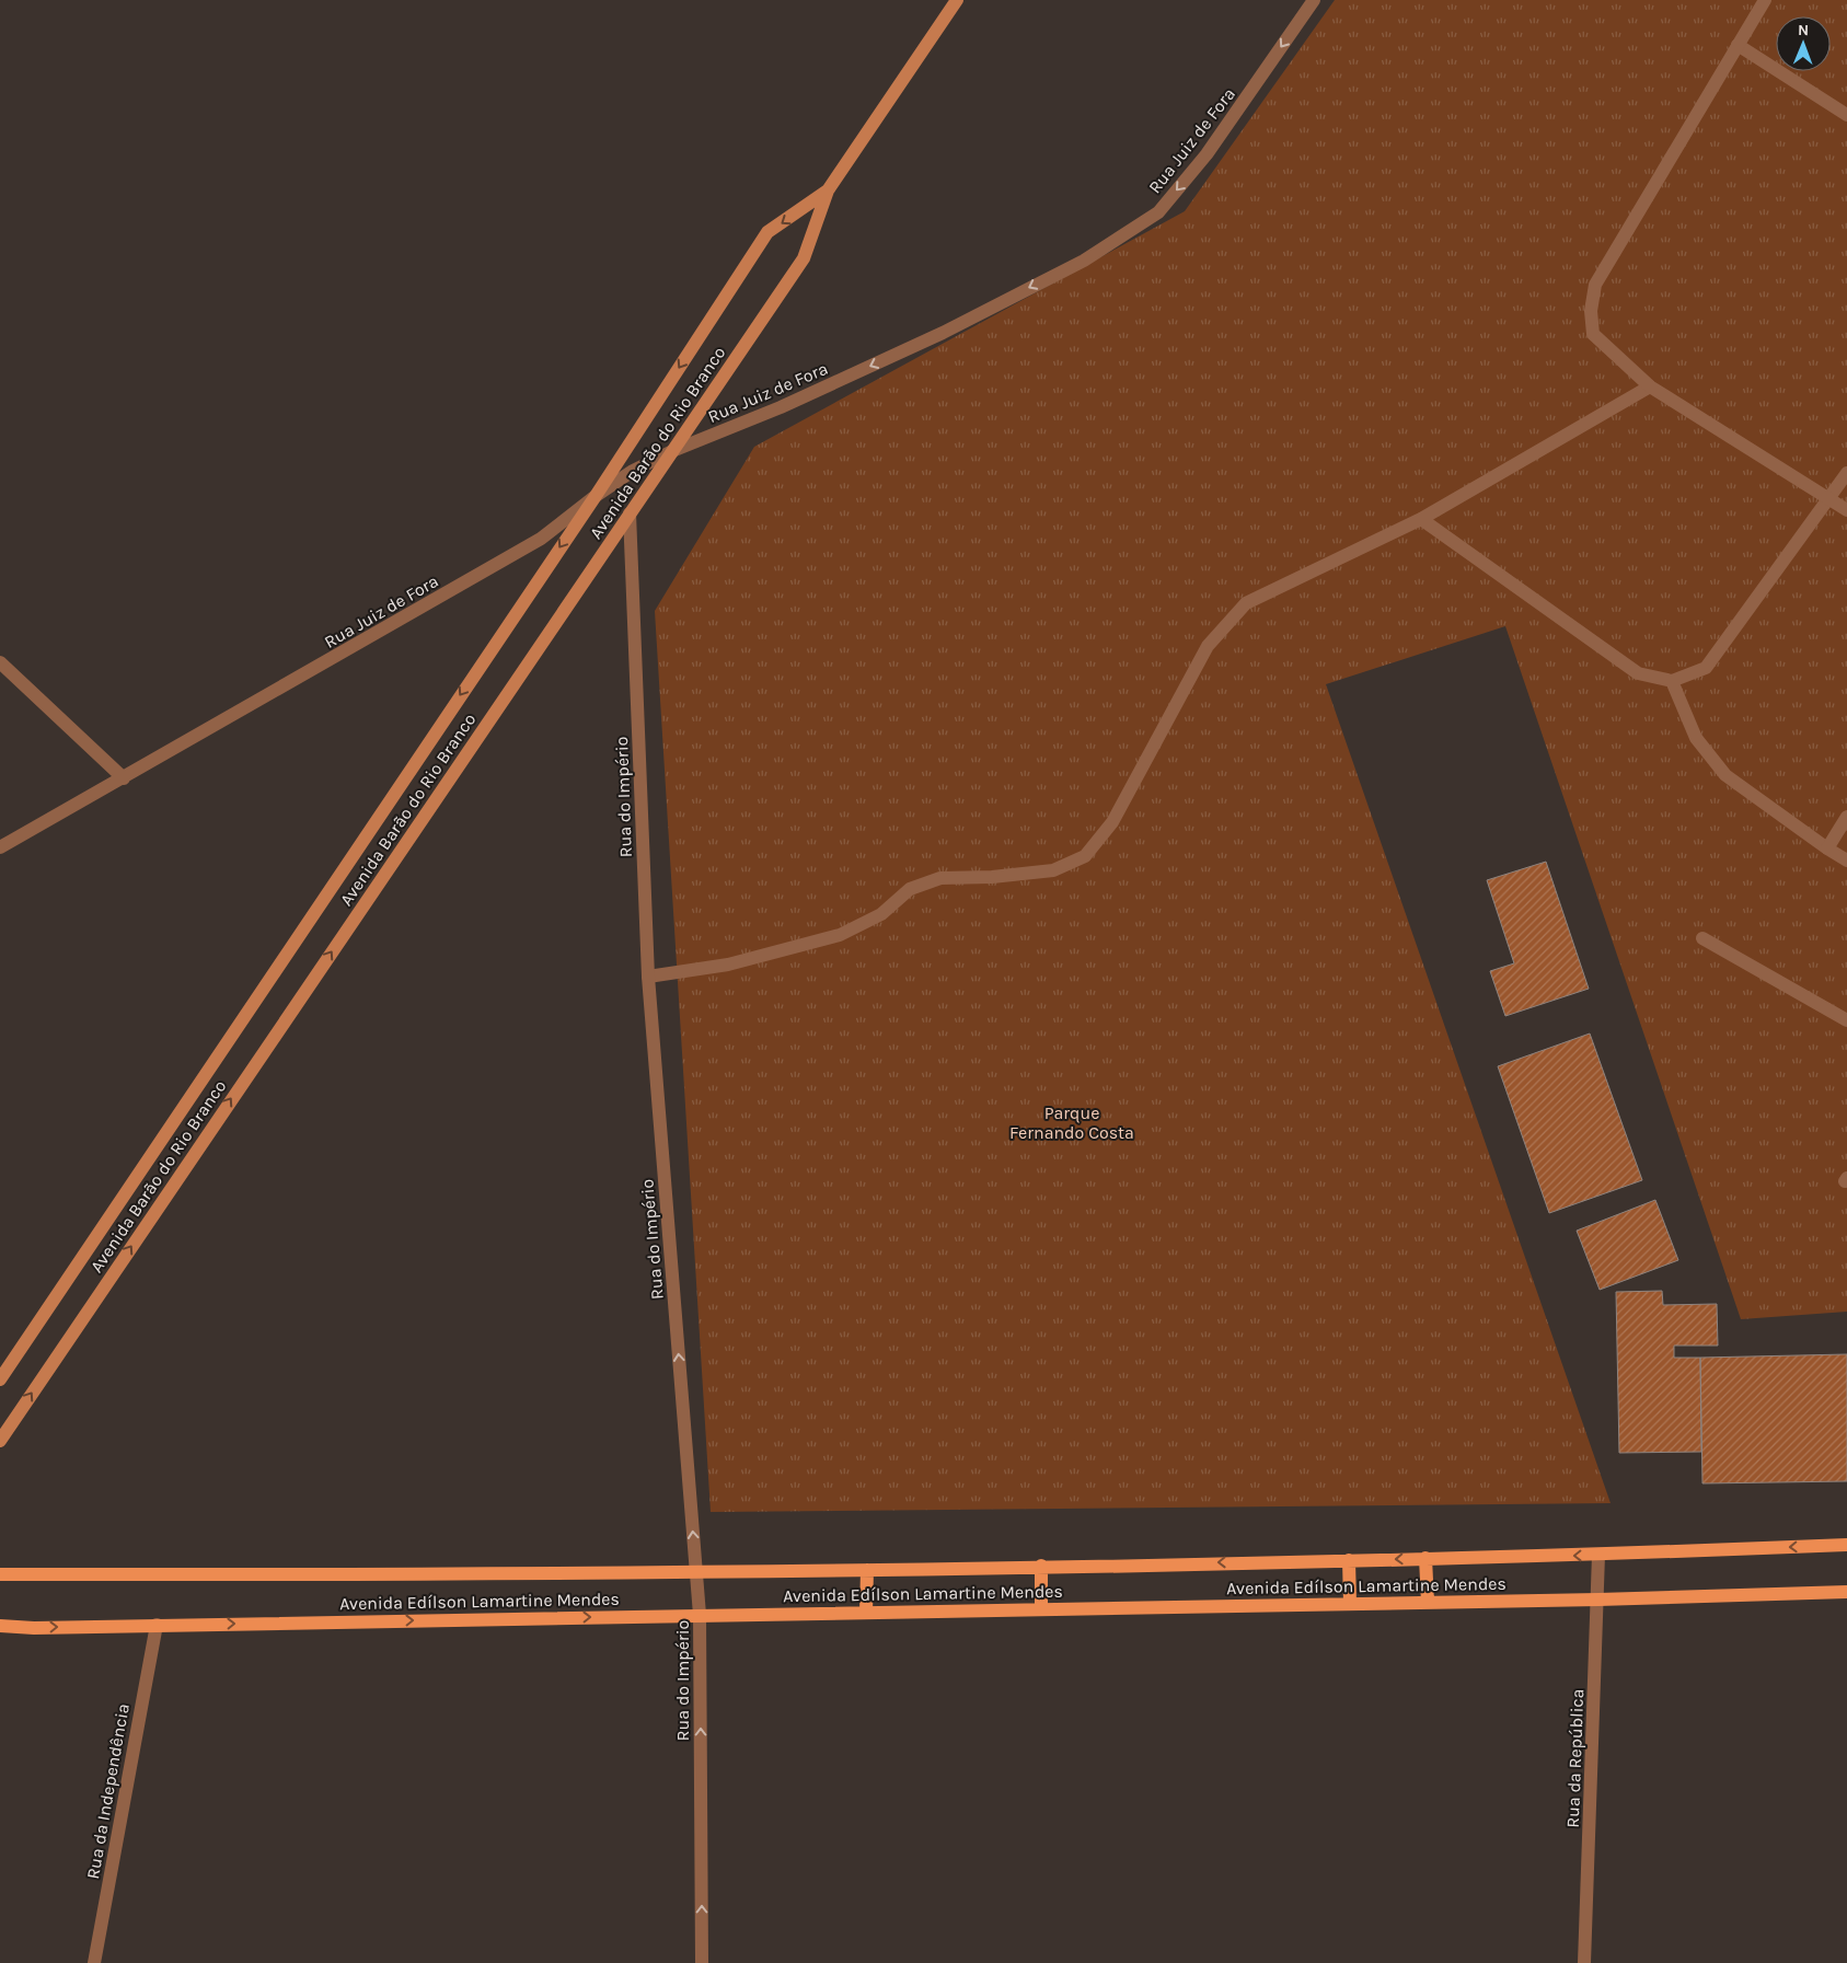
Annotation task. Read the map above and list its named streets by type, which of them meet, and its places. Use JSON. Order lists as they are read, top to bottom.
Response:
{
  "streets": {
    "main road": ["Avenida Edílson Lamartine Mendes"],
    "street": [
      "Rua Juiz de Fora",
      "Avenida Barão do Rio Branco",
      "Rua do Império",
      "Rua da República",
      "Rua da Independência"
    ]
  },
  "crossings": [
    ["Rua Juiz de Fora", "Avenida Barão do Rio Branco"],
    ["Avenida Barão do Rio Branco", "Rua do Império"],
    ["Rua do Império", "Avenida Edílson Lamartine Mendes"],
    ["Avenida Edílson Lamartine Mendes", "Rua da República"],
    ["Avenida Edílson Lamartine Mendes", "Rua da Independência"]
  ],
  "one_way": ["Rua Juiz de Fora", "Rua do Império"],
  "parks": ["Parque Fernando Costa"],
  "north": "top"
}
